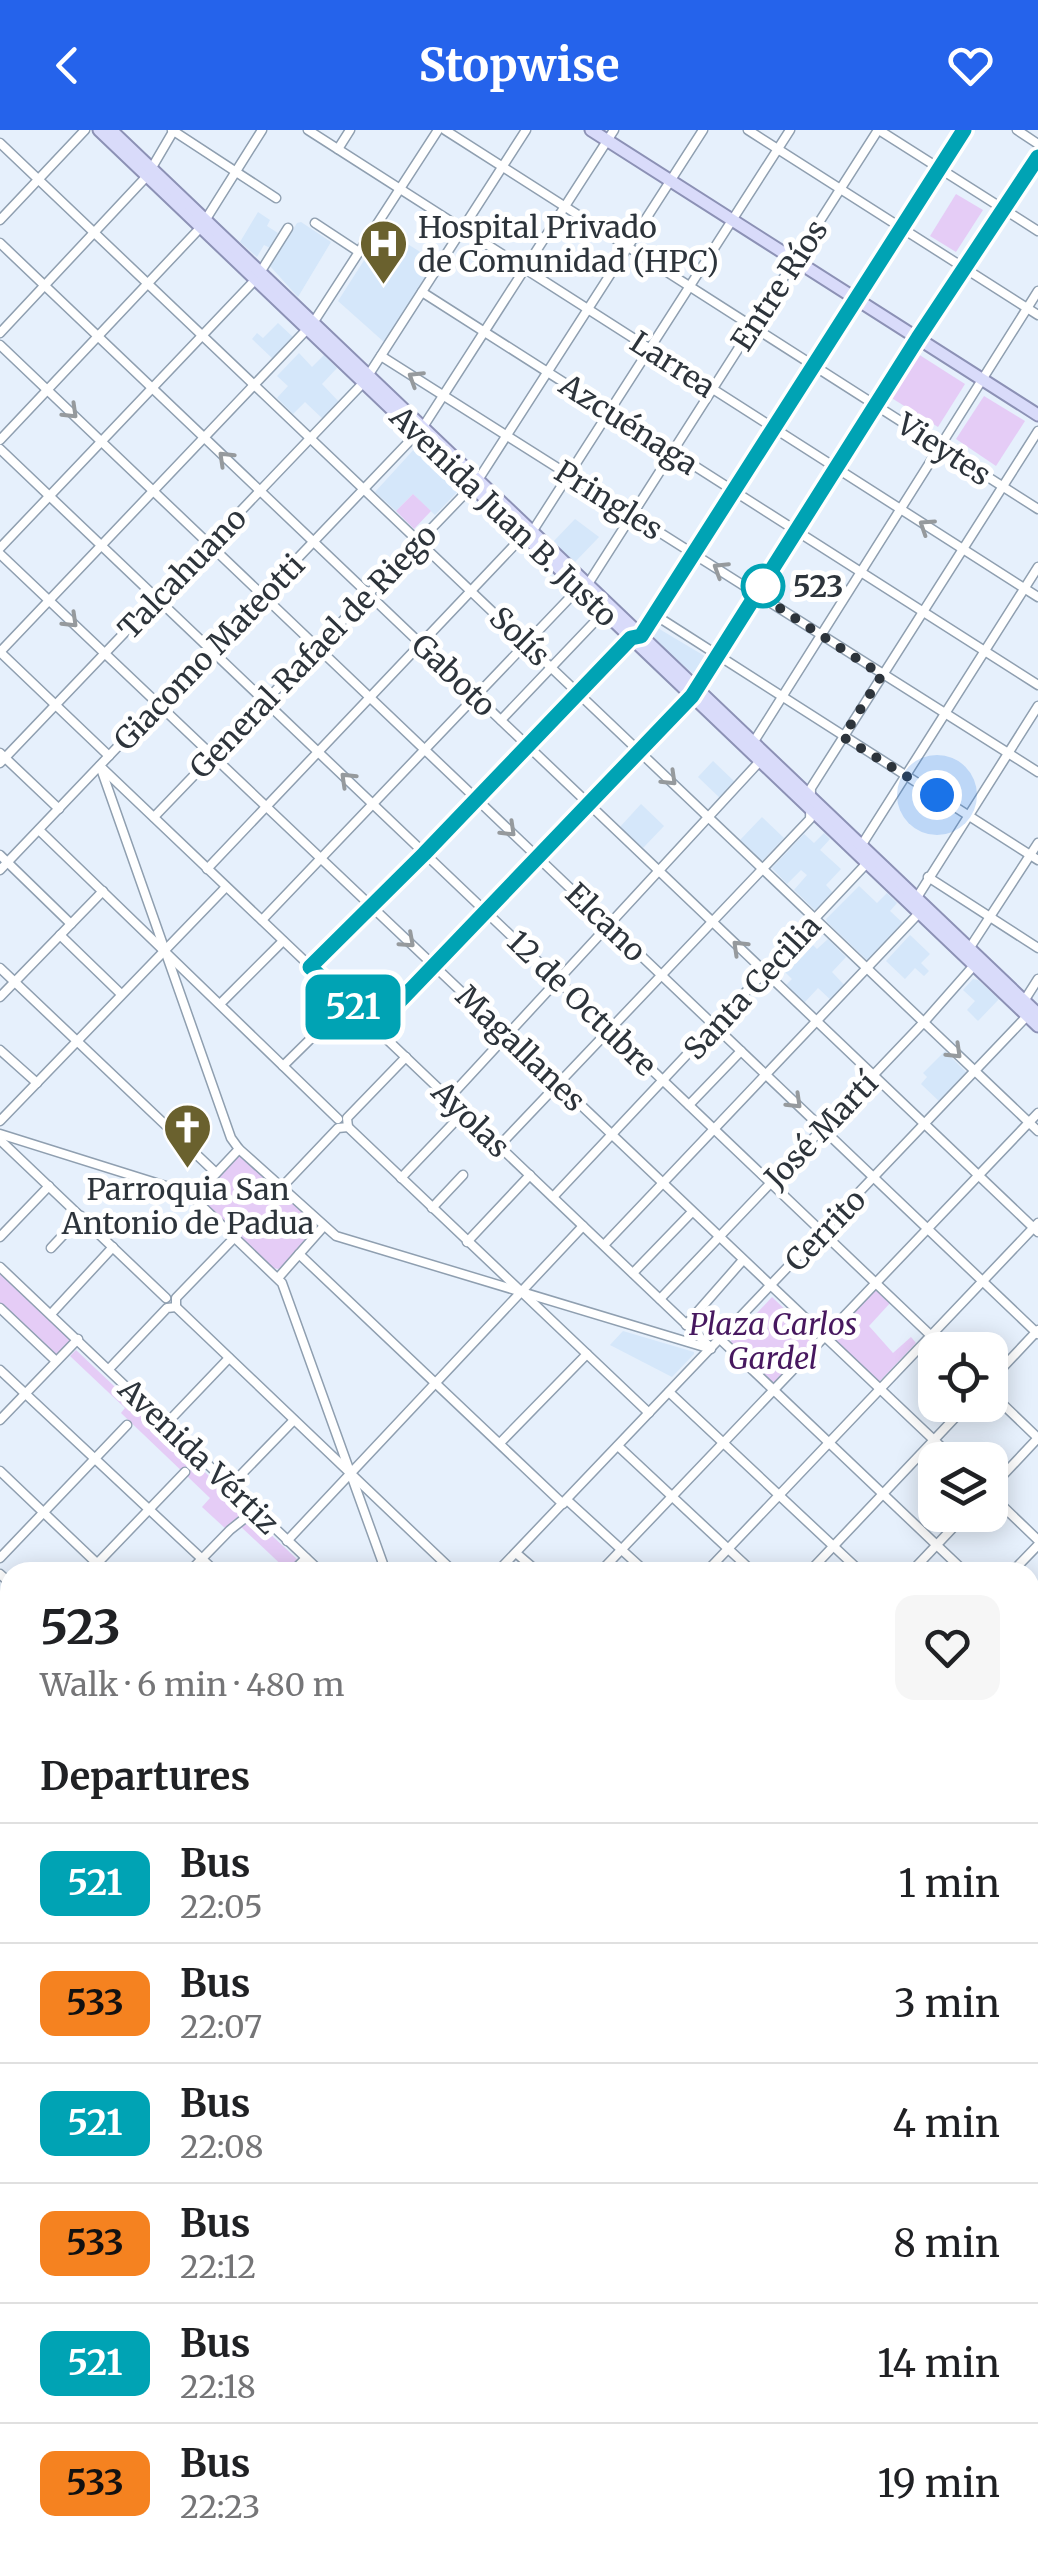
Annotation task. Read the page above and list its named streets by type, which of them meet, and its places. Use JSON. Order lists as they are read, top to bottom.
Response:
{
  "streets": {
    "main road": ["Avenida Juan B. Justo"],
    "street": [
      "Entre Ríos",
      "Larrea",
      "Azcuénaga",
      "Vieytes",
      "Pringles",
      "Talcahuano",
      "Solís",
      "General Rafael de Riego",
      "Giacomo Mateotti",
      "Gaboto",
      "Elcano",
      "Santa Cecilia",
      "12 de Octubre",
      "Magallanes",
      "Ayolas",
      "José Martí",
      "Cerrito",
      "Avenida Vértiz"
    ]
  },
  "crossings": [
    ["Entre Ríos", "Larrea"],
    ["Entre Ríos", "Azcuénaga"],
    ["Entre Ríos", "Vieytes"],
    ["Entre Ríos", "Pringles"],
    ["Entre Ríos", "Avenida Juan B. Justo"],
    ["Entre Ríos", "Solís"],
    ["Entre Ríos", "Gaboto"],
    ["Entre Ríos", "Elcano"],
    ["Entre Ríos", "12 de Octubre"],
    ["Entre Ríos", "Magallanes"],
    ["Entre Ríos", "Ayolas"],
    ["Larrea", "Talcahuano"],
    ["Larrea", "General Rafael de Riego"],
    ["Larrea", "Giacomo Mateotti"],
    ["Azcuénaga", "Talcahuano"],
    ["Azcuénaga", "General Rafael de Riego"],
    ["Azcuénaga", "Giacomo Mateotti"],
    ["Vieytes", "Talcahuano"],
    ["Vieytes", "General Rafael de Riego"],
    ["Vieytes", "Giacomo Mateotti"],
    ["Pringles", "Talcahuano"],
    ["Pringles", "General Rafael de Riego"],
    ["Pringles", "Giacomo Mateotti"],
    ["Avenida Juan B. Justo", "Talcahuano"],
    ["Avenida Juan B. Justo", "General Rafael de Riego"],
    ["Avenida Juan B. Justo", "Giacomo Mateotti"],
    ["Avenida Juan B. Justo", "Santa Cecilia"],
    ["Avenida Juan B. Justo", "José Martí"],
    ["Avenida Juan B. Justo", "Cerrito"],
    ["Talcahuano", "Solís"],
    ["Talcahuano", "Gaboto"],
    ["Talcahuano", "Elcano"],
    ["Talcahuano", "12 de Octubre"],
    ["Talcahuano", "Magallanes"],
    ["Solís", "General Rafael de Riego"],
    ["Solís", "Giacomo Mateotti"],
    ["Solís", "Santa Cecilia"],
    ["Solís", "José Martí"],
    ["Solís", "Cerrito"],
    ["General Rafael de Riego", "Gaboto"],
    ["General Rafael de Riego", "Elcano"],
    ["General Rafael de Riego", "12 de Octubre"],
    ["General Rafael de Riego", "Magallanes"],
    ["General Rafael de Riego", "Ayolas"],
    ["Giacomo Mateotti", "Gaboto"],
    ["Giacomo Mateotti", "Elcano"],
    ["Giacomo Mateotti", "12 de Octubre"],
    ["Giacomo Mateotti", "Magallanes"],
    ["Giacomo Mateotti", "Ayolas"],
    ["Gaboto", "Santa Cecilia"],
    ["Gaboto", "José Martí"],
    ["Gaboto", "Cerrito"],
    ["Elcano", "Santa Cecilia"],
    ["Elcano", "José Martí"],
    ["Elcano", "Cerrito"],
    ["Santa Cecilia", "12 de Octubre"],
    ["Santa Cecilia", "Magallanes"],
    ["Santa Cecilia", "Ayolas"],
    ["12 de Octubre", "José Martí"],
    ["12 de Octubre", "Cerrito"],
    ["Magallanes", "José Martí"],
    ["Magallanes", "Cerrito"],
    ["Ayolas", "José Martí"],
    ["Ayolas", "Cerrito"]
  ],
  "parks": ["Plaza Carlos Gardel"],
  "places": {
    "hospital": ["Hospital Privado de Comunidad (HPC)"],
    "other": ["523"],
    "church": ["Parroquia San Antonio de Padua"]
  },
  "lines": ["bus line 521"],
  "page": {
    "header": "Stopwise",
    "on_map": "521",
    "heading": [
      ["523", "Walk · 6 min · 480 m"],
      "Departures"
    ],
    "list": [
      {
        "mark": "521",
        "name": "Bus",
        "note": "22:05",
        "value": "1 min"
      },
      {
        "mark": "533",
        "name": "Bus",
        "note": "22:07",
        "value": "3 min"
      },
      {
        "mark": "521",
        "name": "Bus",
        "note": "22:08",
        "value": "4 min"
      },
      {
        "mark": "533",
        "name": "Bus",
        "note": "22:12",
        "value": "8 min"
      },
      {
        "mark": "521",
        "name": "Bus",
        "note": "22:18",
        "value": "14 min"
      },
      {
        "mark": "533",
        "name": "Bus",
        "note": "22:23",
        "value": "19 min"
      }
    ]
  }
}
